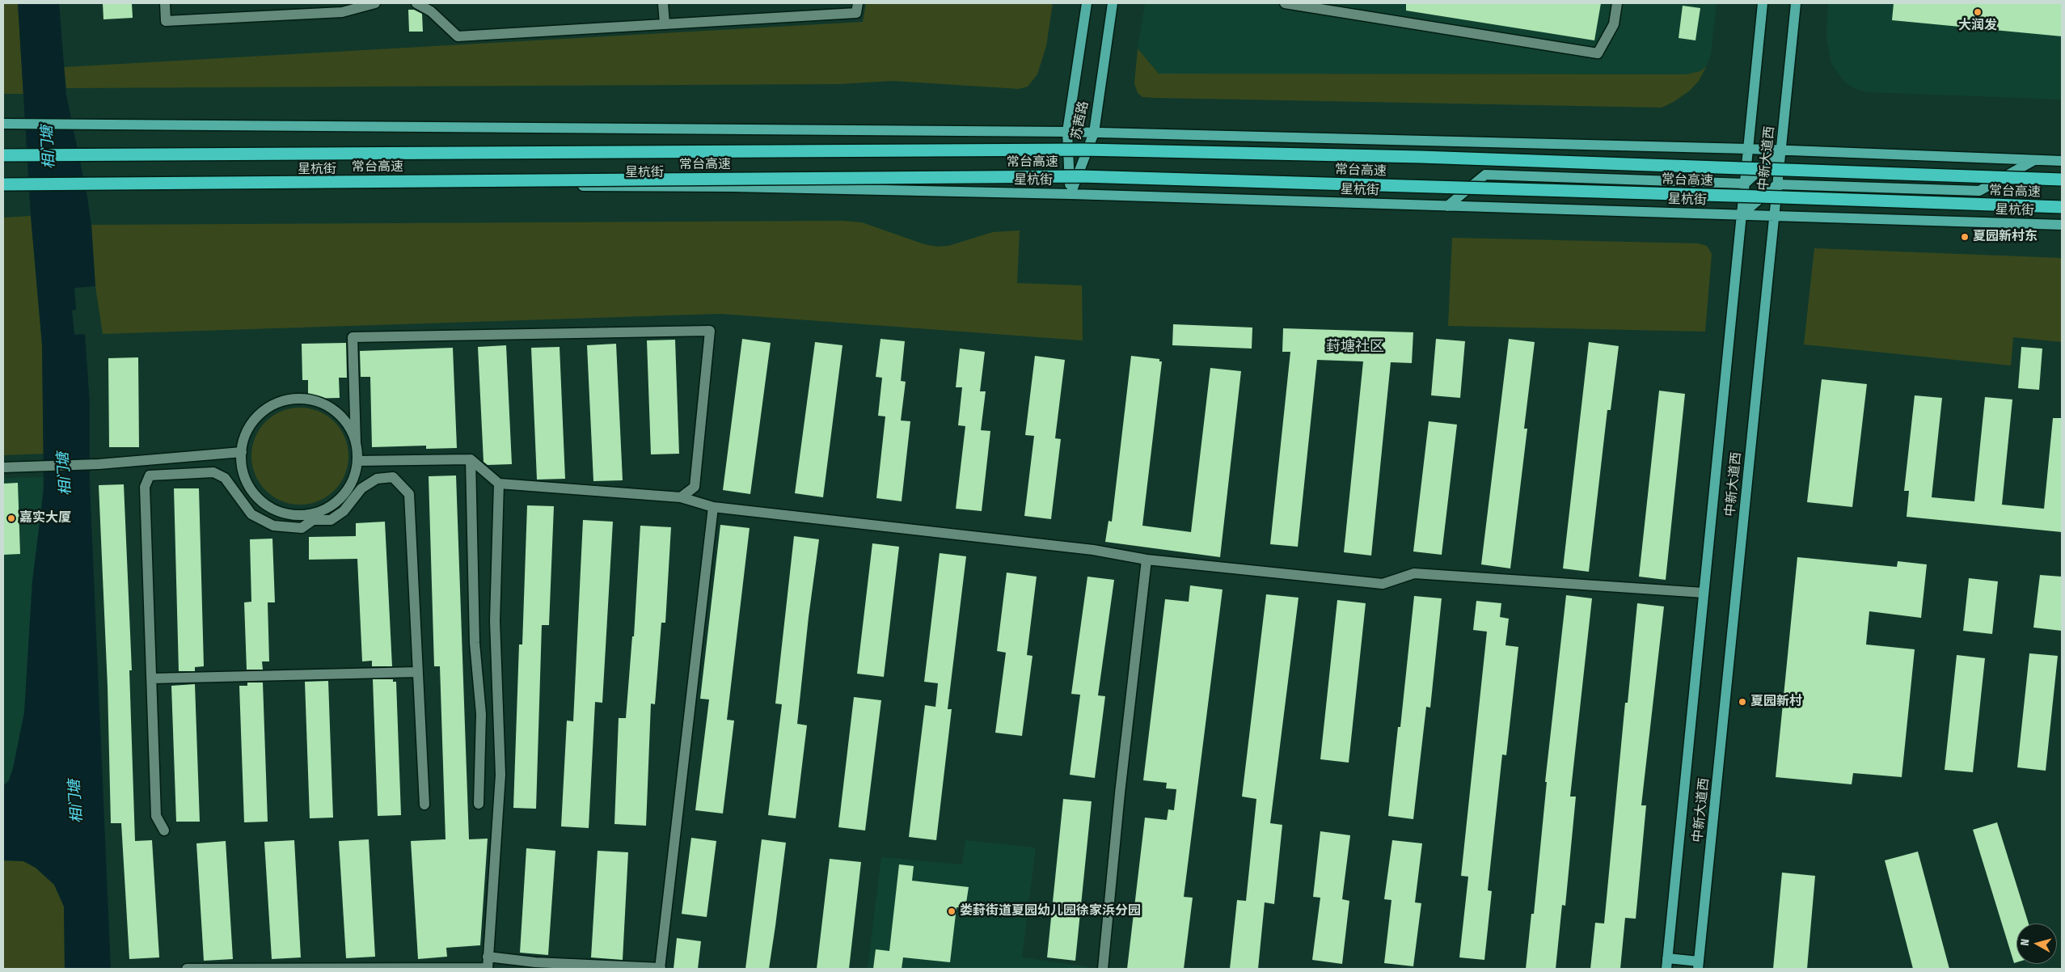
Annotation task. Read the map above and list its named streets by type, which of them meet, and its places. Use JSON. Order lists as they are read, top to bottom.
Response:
{
  "streets": {
    "highway": ["常台高速"],
    "main road": ["苏茜路", "中新大道西", "星杭街"]
  },
  "crossings": [
    ["苏茜路", "星杭街"],
    ["中新大道西", "星杭街"],
    ["常台高速", "星杭街"]
  ],
  "districts": ["葑塘社区"],
  "water": ["相门塘"],
  "places": [
    "大润发",
    "夏园新村东",
    "嘉实大厦",
    "夏园新村",
    "娄葑街道夏园幼儿园徐家浜分园"
  ],
  "north": "left"
}
